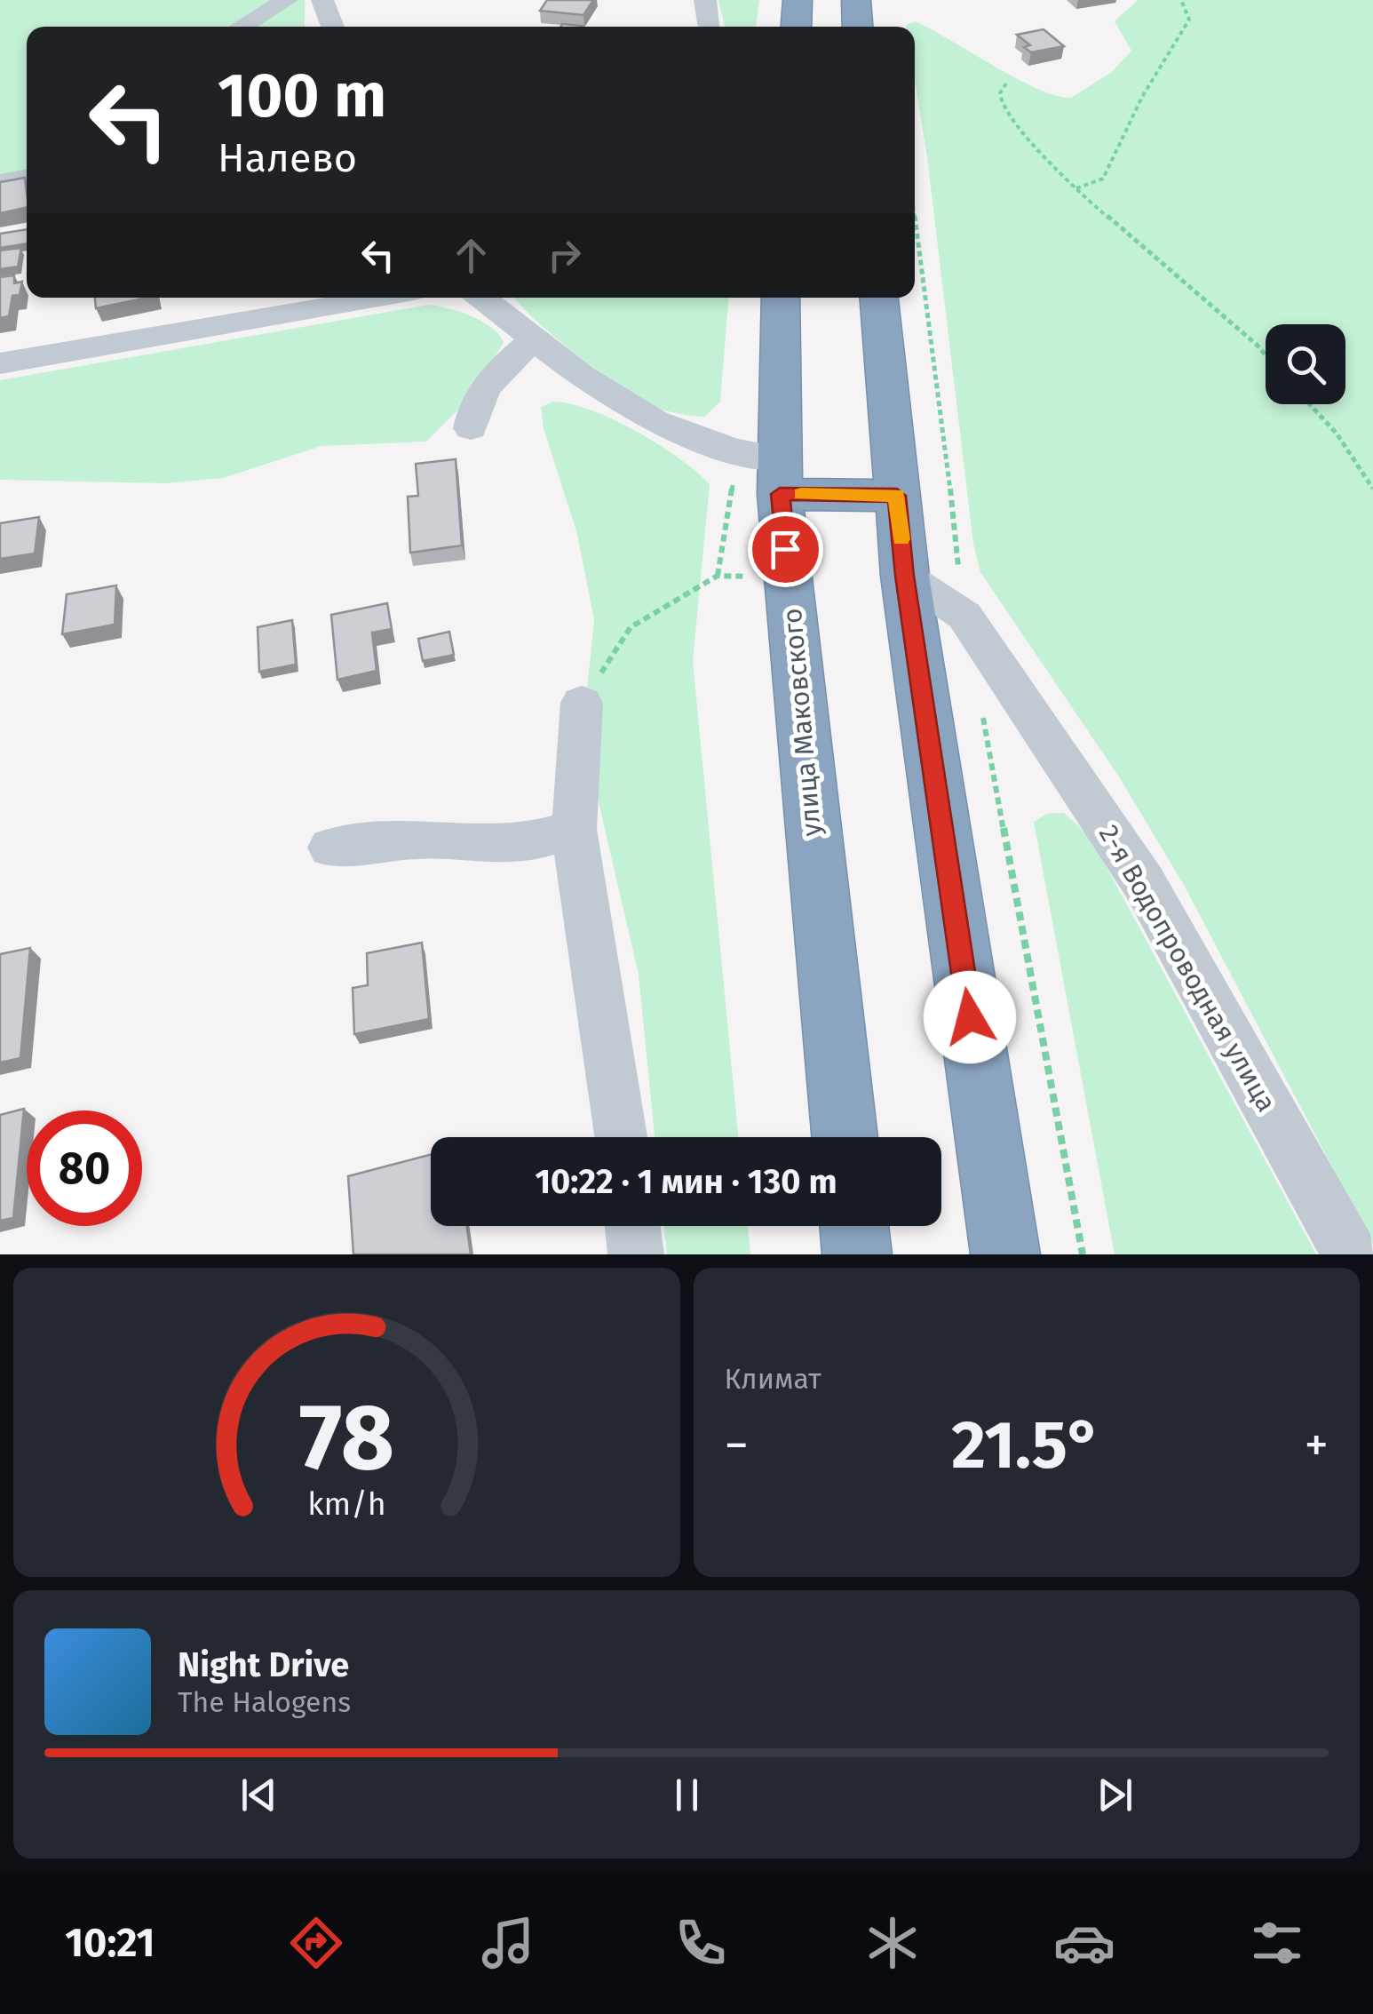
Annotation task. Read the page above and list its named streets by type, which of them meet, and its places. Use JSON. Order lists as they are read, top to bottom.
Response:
{
  "streets": {
    "highway": ["улица Маковского"],
    "street": ["2-я Водопроводная улица"]
  },
  "page": {
    "turn": ["100 m", "Налево"],
    "limit": "80",
    "trip": "10:22 · 1 мин · 130 m",
    "tile": "Климат",
    "heat": ["−", "21.5°", "+"],
    "song": ["Night Drive", "The Halogens"],
    "tabs": "10:21",
    "gauge": ["78", "km/h"]
  }
}
